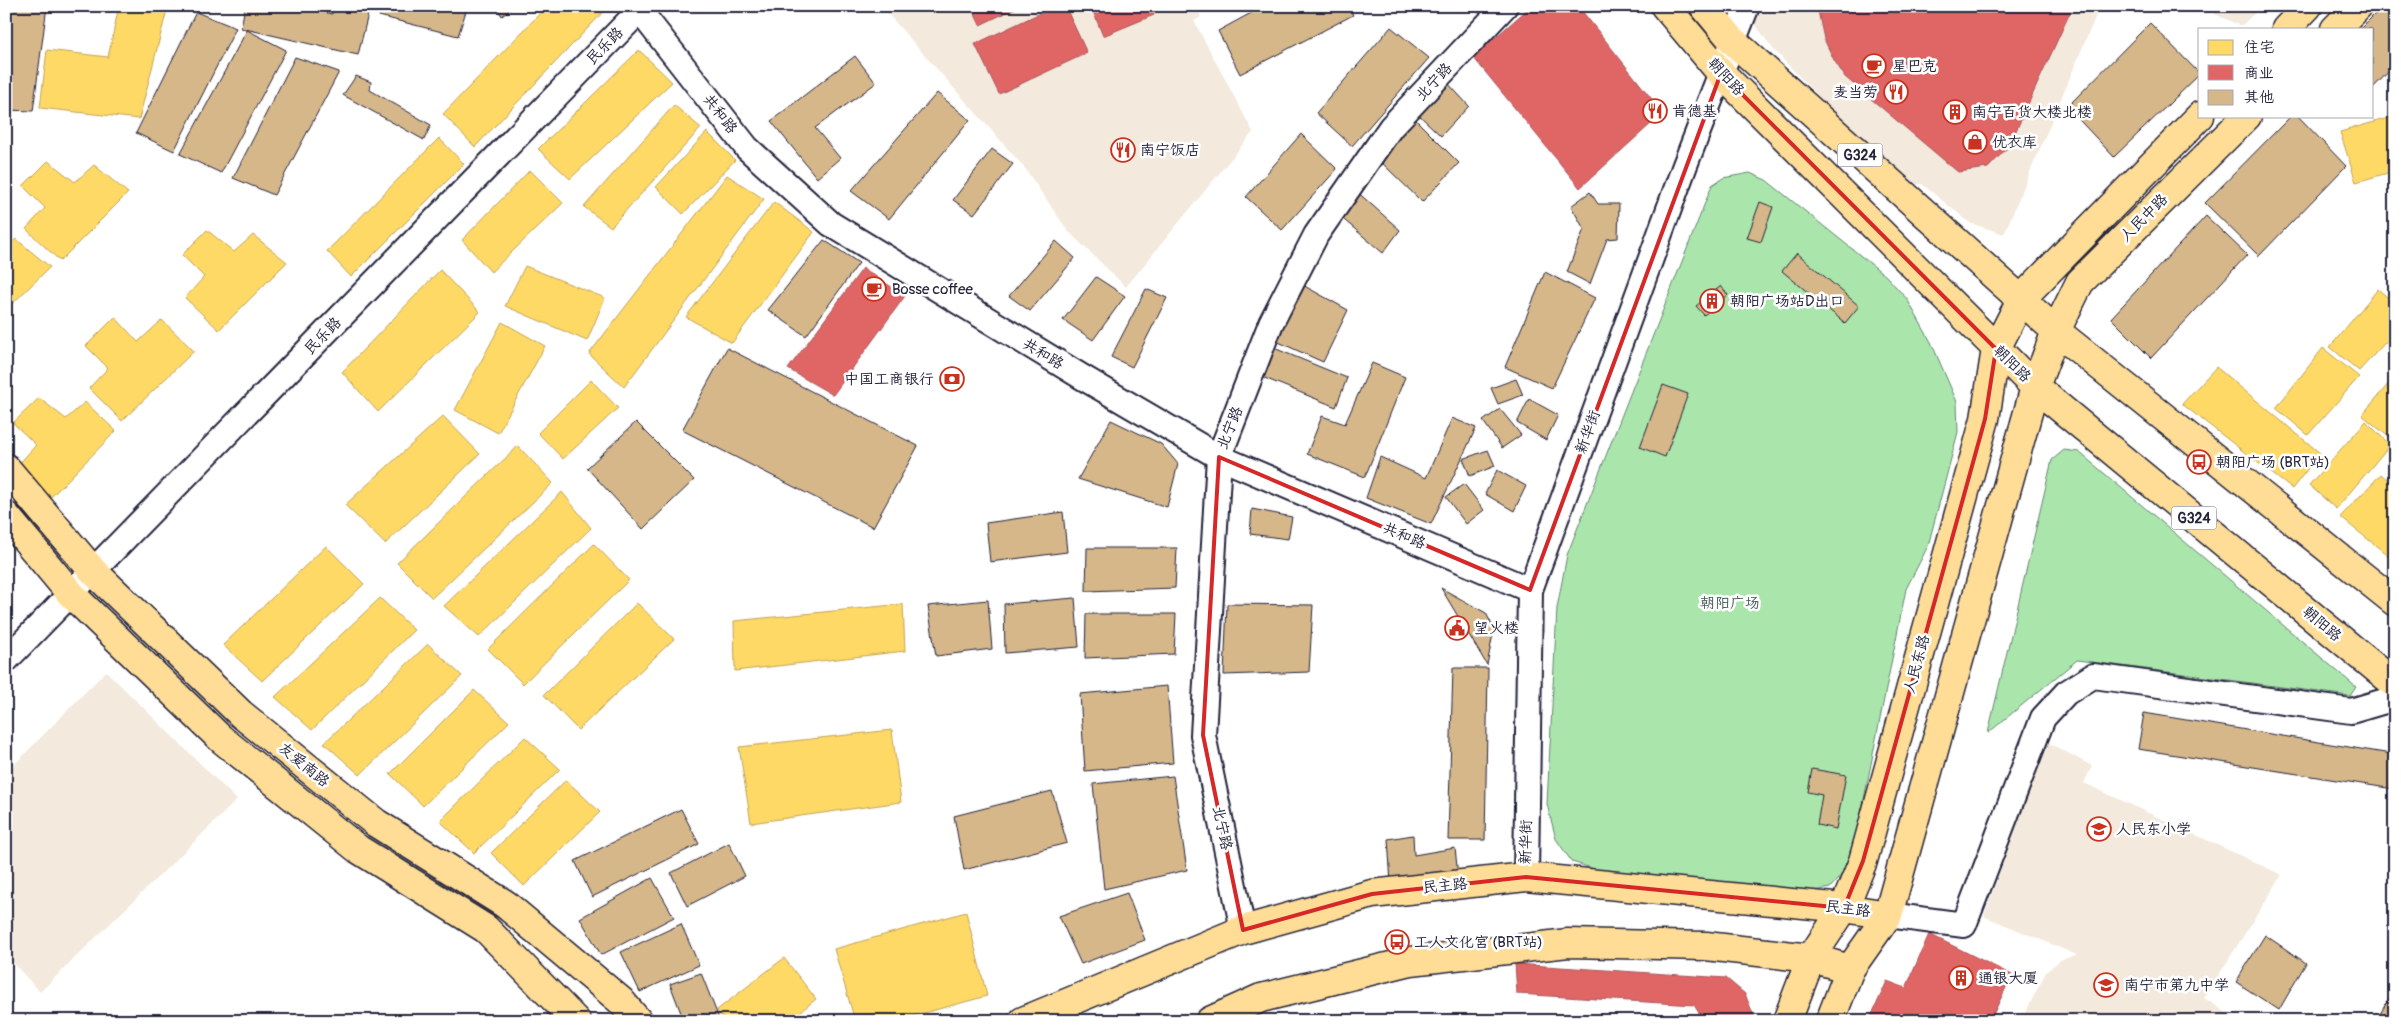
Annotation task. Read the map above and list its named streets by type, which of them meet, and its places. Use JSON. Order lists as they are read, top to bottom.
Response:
{
  "streets": {
    "main road": [
      "朝阳路",
      "G324",
      "人民中路",
      "人民东路",
      "友爱南路",
      "民主路"
    ],
    "street": [
      "民乐路",
      "北宁路",
      "共和路",
      "新华街"
    ]
  },
  "crossings": [
    ["民乐路", "共和路"],
    ["民乐路", "友爱南路"],
    ["朝阳路", "人民中路"],
    ["朝阳路", "新华街"],
    ["朝阳路", "人民东路"],
    ["北宁路", "共和路"],
    ["北宁路", "民主路"],
    ["共和路", "新华街"],
    ["新华街", "民主路"],
    ["人民东路", "民主路"]
  ],
  "parks": ["朝阳广场"],
  "places": {
    "cafe": ["星巴克", "Bosse coffee"],
    "restaurant": ["麦当劳", "肯德基", "南宁饭店"],
    "building": ["南宁百货大楼北楼", "朝阳广场站D出口", "通银大厦"],
    "shop": ["优衣库"],
    "bank": ["中国工商银行"],
    "bus stop": ["朝阳广场 (BRT站)", "工人文化宫 (BRT站)"],
    "public building": ["望火楼"],
    "school or university": ["人民东小学", "南宁市第九中学"]
  },
  "legend": ["住宅", "商业", "其他"]
}
